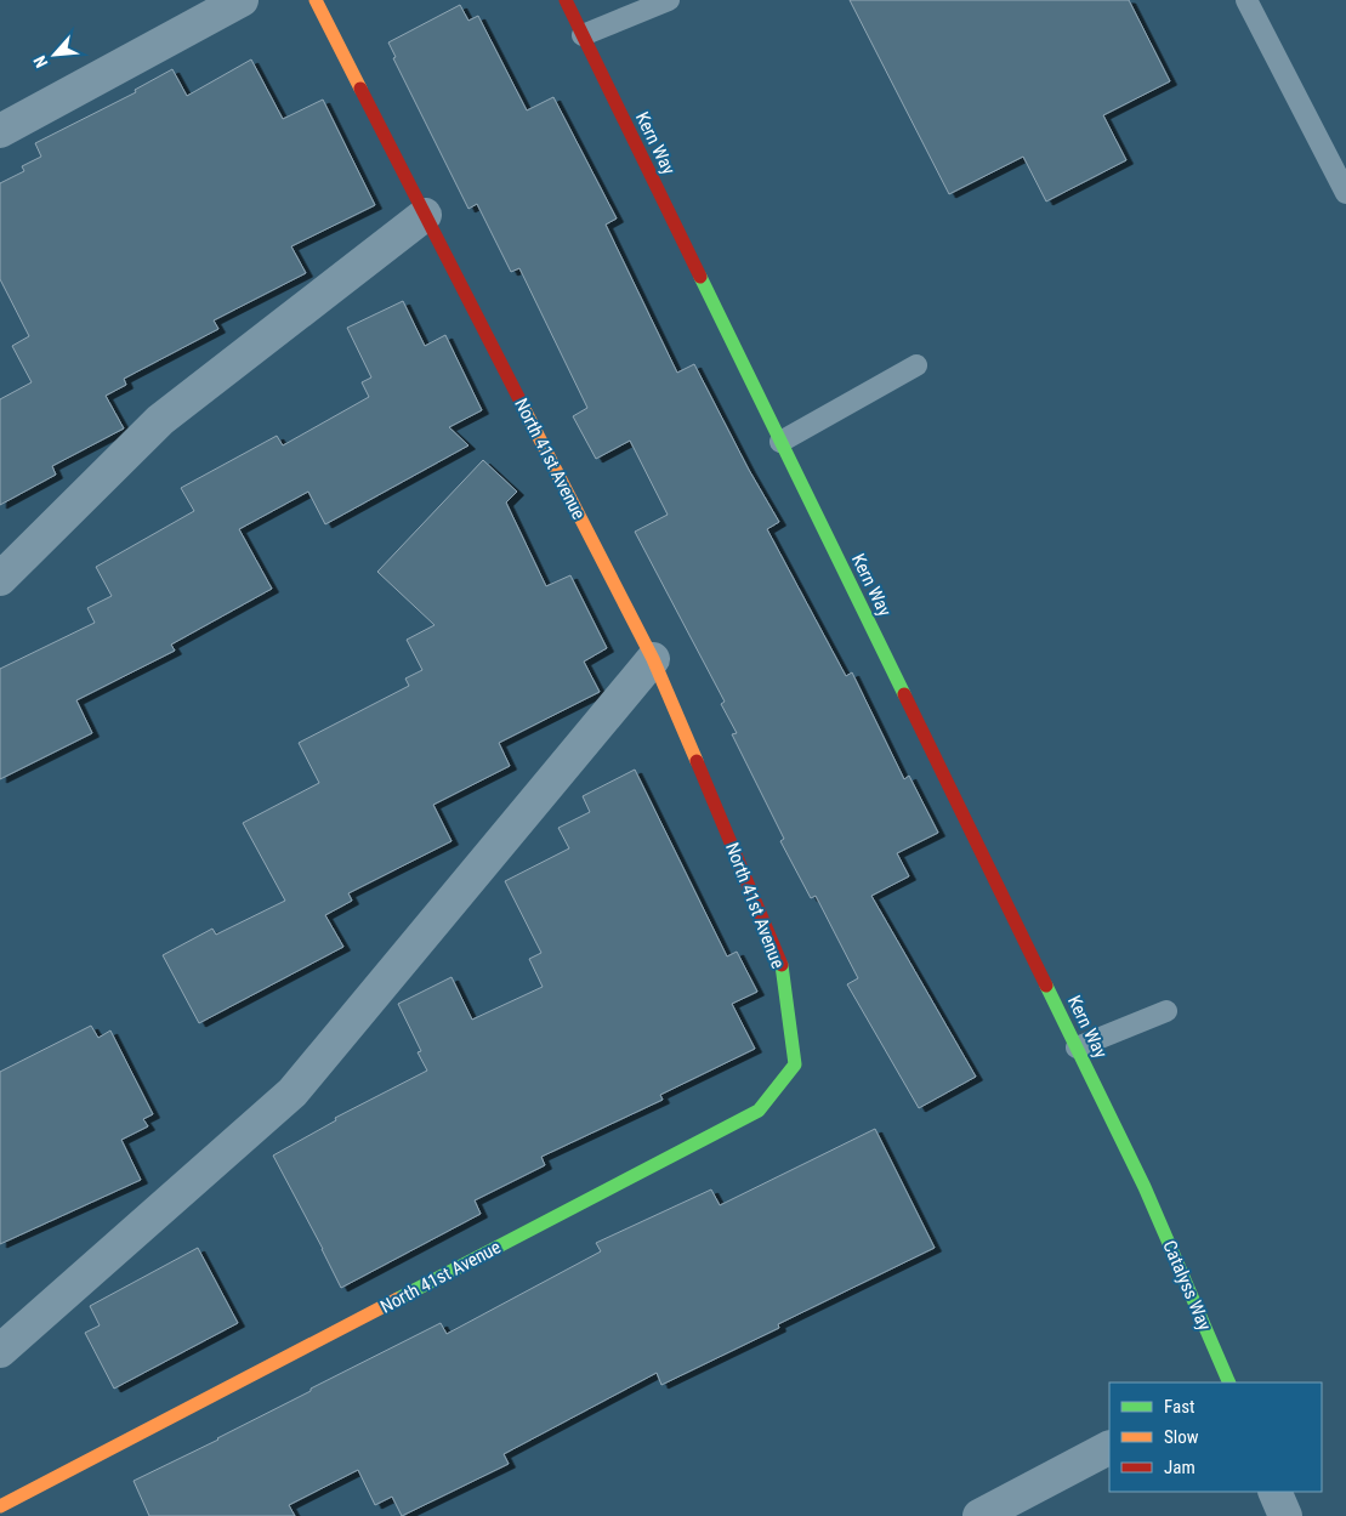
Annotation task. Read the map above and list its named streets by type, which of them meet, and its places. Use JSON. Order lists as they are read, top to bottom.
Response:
{
  "streets": {
    "street": ["Kern Way", "North 41st Avenue", "Catalyss Way"]
  },
  "crossings": [
    ["Kern Way", "Catalyss Way"]
  ],
  "legend": ["Fast", "Slow", "Jam"],
  "north": "bottom left"
}
